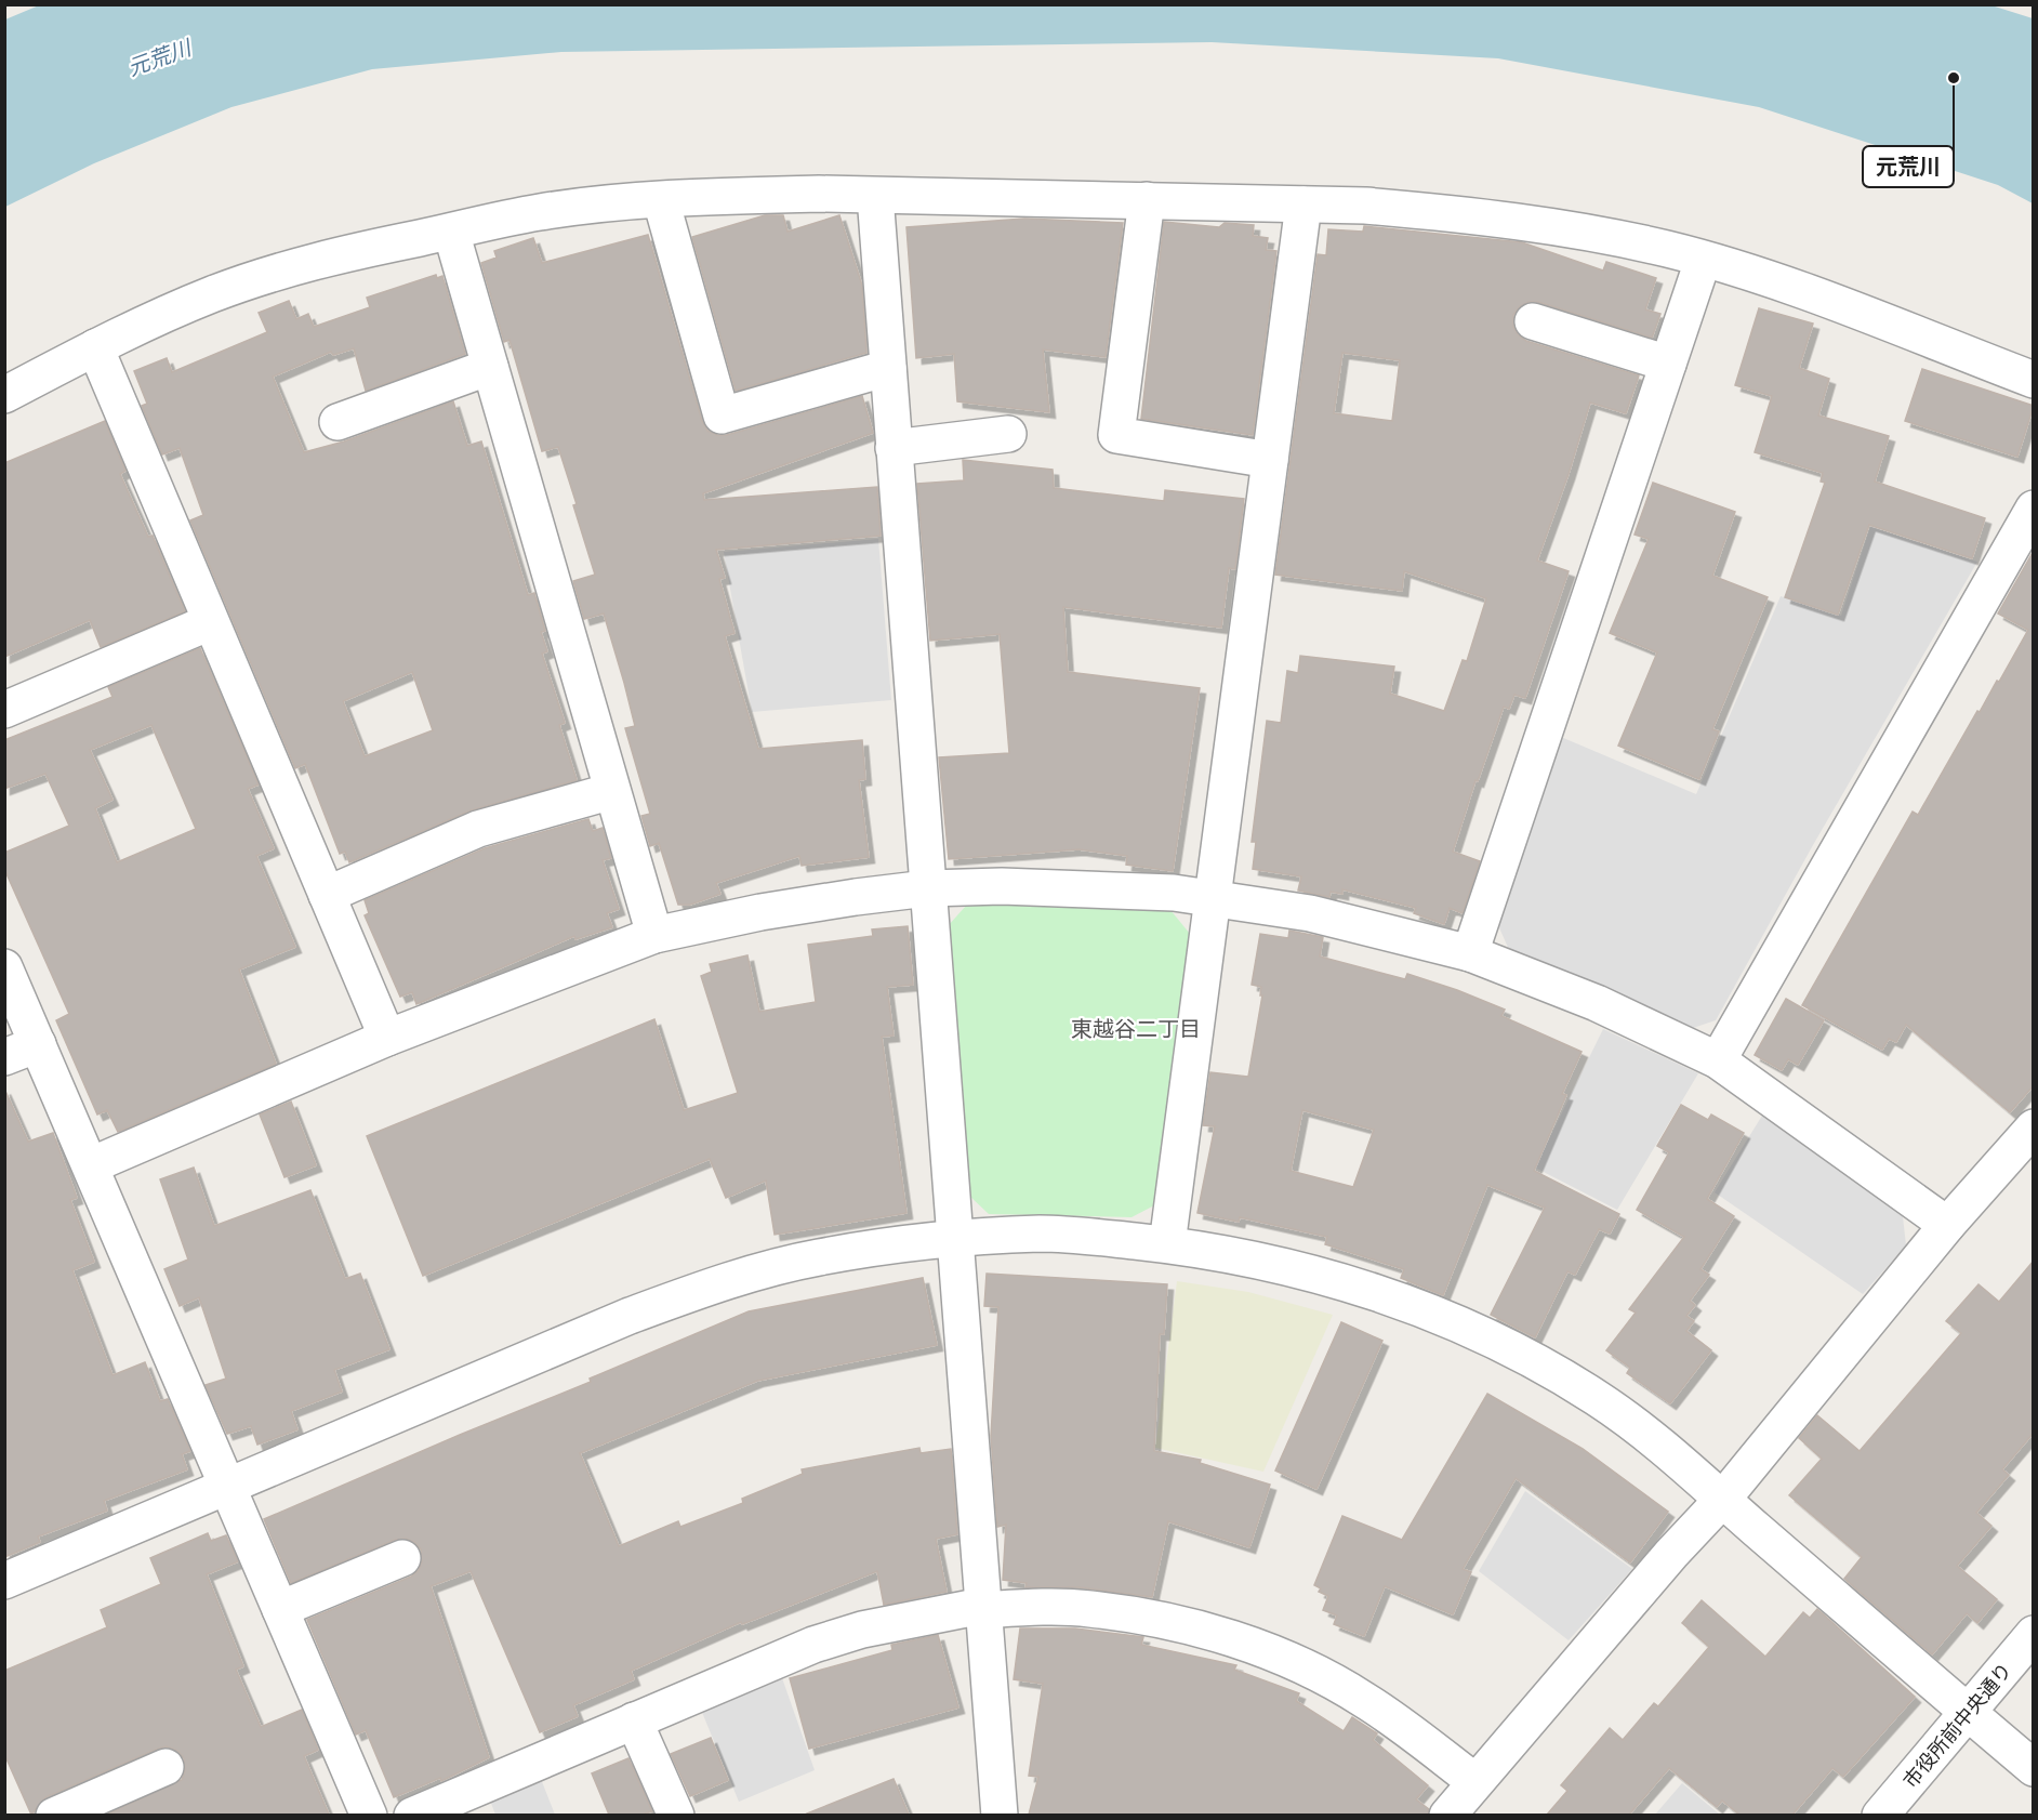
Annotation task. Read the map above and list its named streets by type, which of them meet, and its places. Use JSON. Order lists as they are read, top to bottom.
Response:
{
  "streets": {
    "street": ["市役所前中央通り"]
  },
  "districts": ["東越谷二丁目"],
  "water": ["元荒川"],
  "places": ["元荒川"]
}
